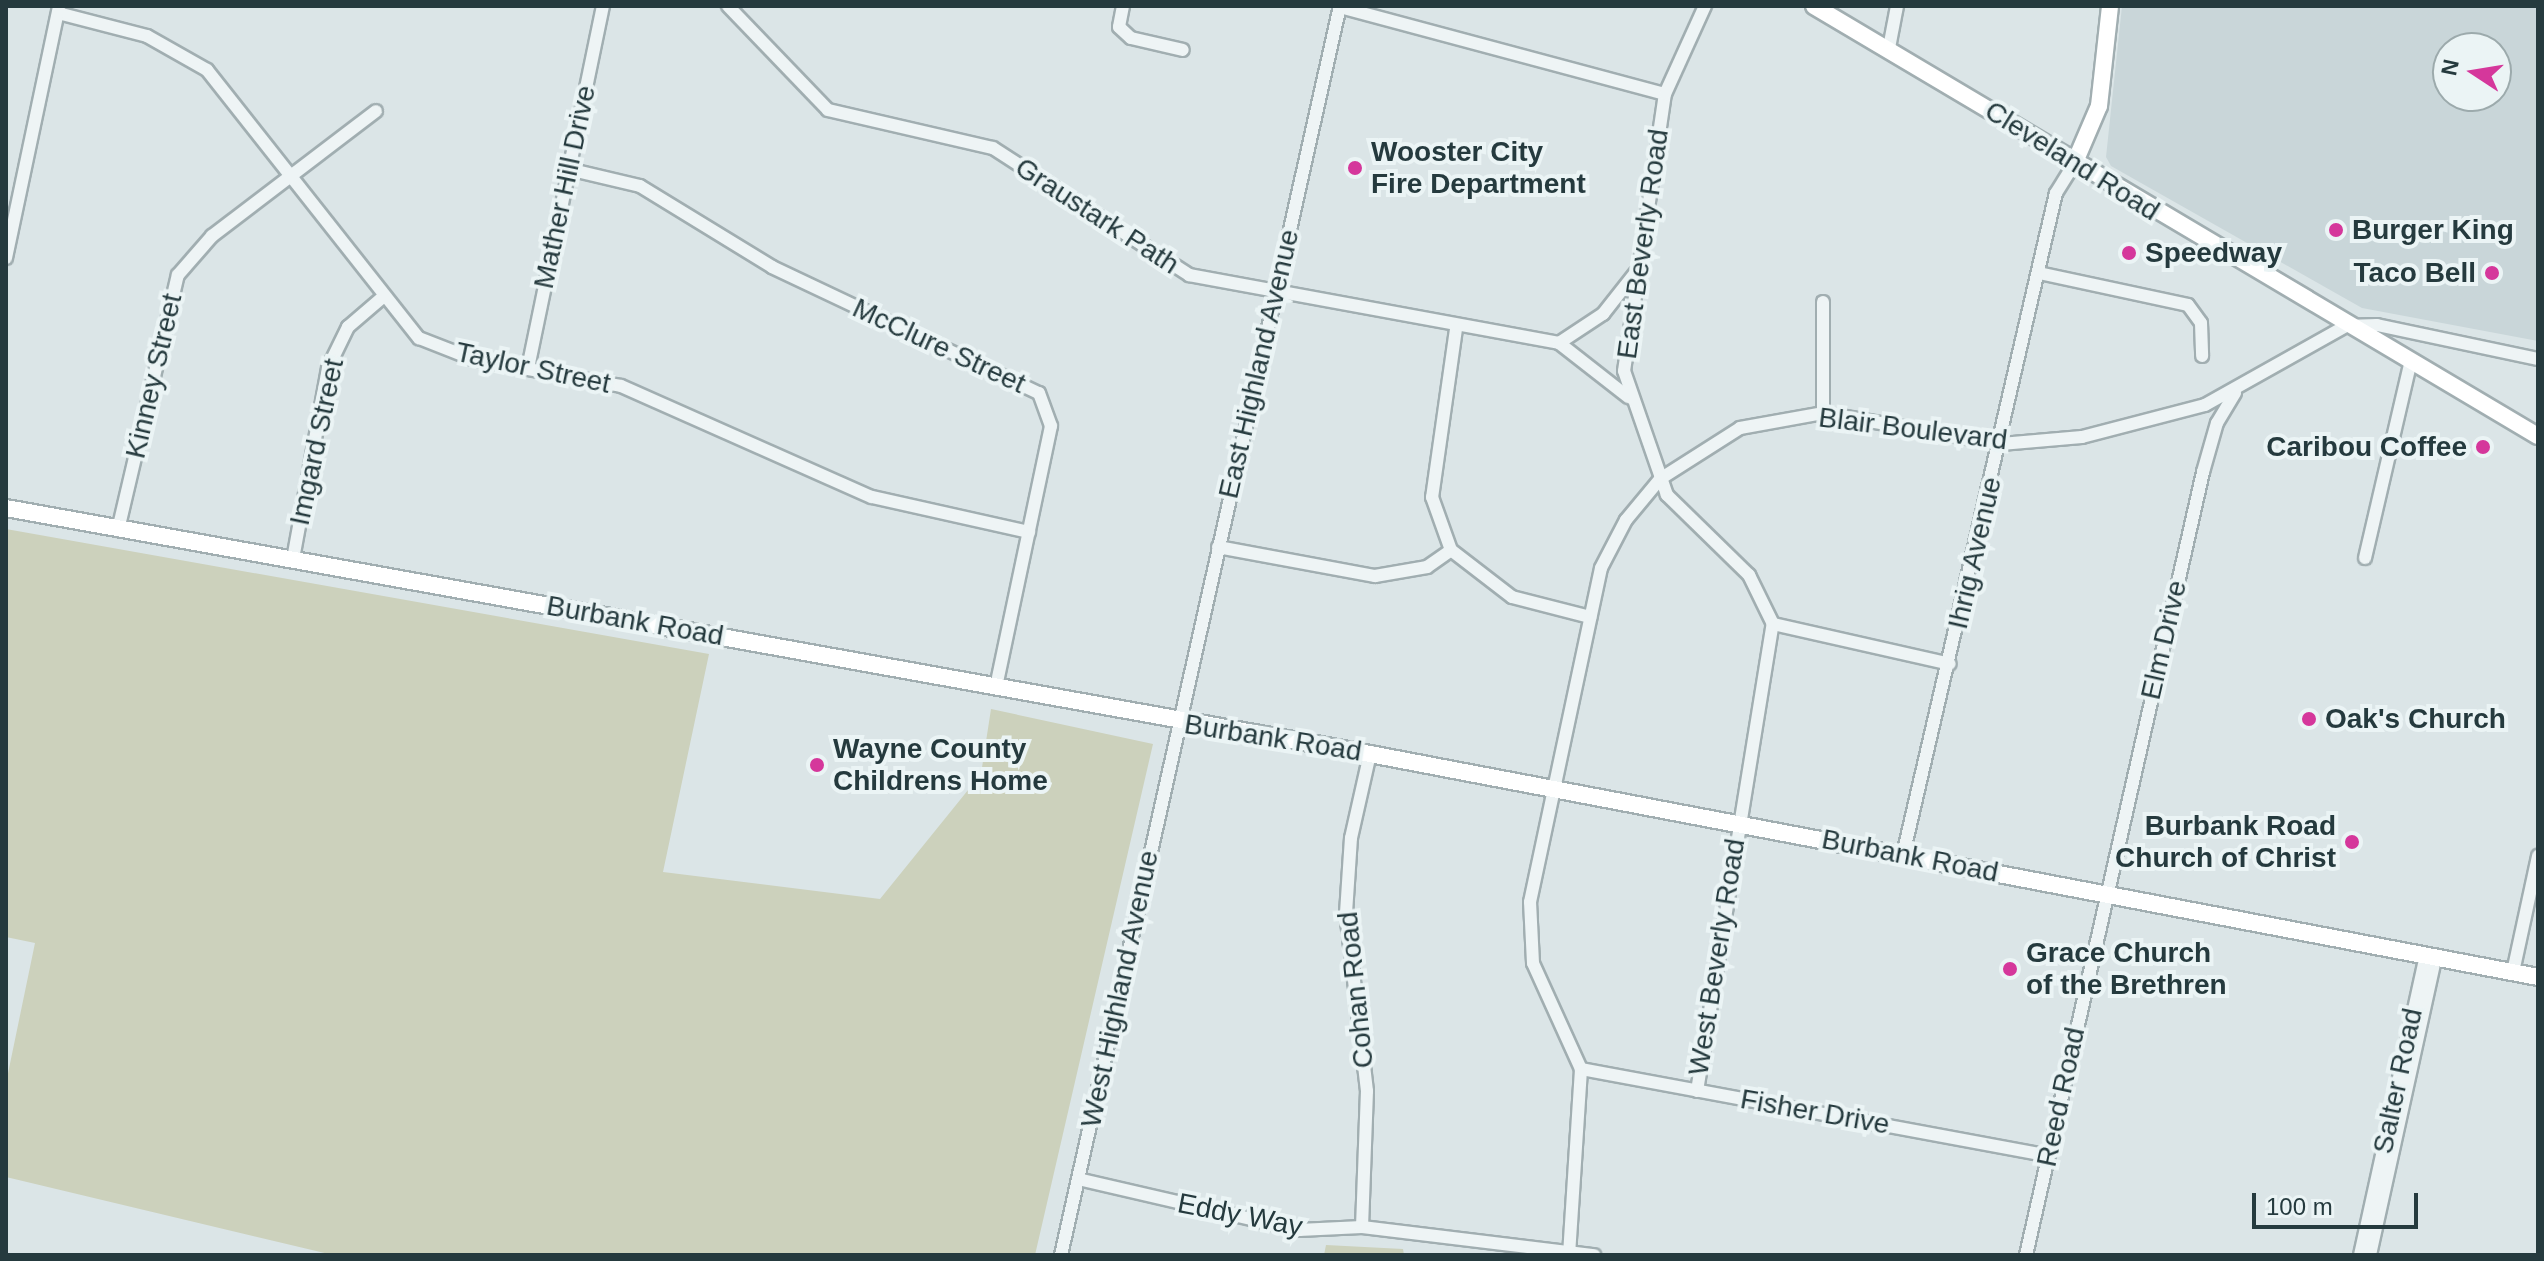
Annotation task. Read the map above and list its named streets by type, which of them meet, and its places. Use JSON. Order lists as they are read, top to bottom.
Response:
{
  "streets": {
    "main road": ["Cleveland Road", "Burbank Road"],
    "street": [
      "Mather Hill Drive",
      "Graustark Path",
      "East Beverly Road",
      "McClure Street",
      "East Highland Avenue",
      "Taylor Street",
      "Kinney Street",
      "Blair Boulevard",
      "Imgard Street",
      "Ihrig Avenue",
      "Elm Drive",
      "West Beverly Road",
      "West Highland Avenue",
      "Cohan Road",
      "Salter Road",
      "Reed Road",
      "Fisher Drive",
      "Eddy Way"
    ]
  },
  "crossings": [
    ["Cleveland Road", "Blair Boulevard"],
    ["Cleveland Road", "Ihrig Avenue"],
    ["Mather Hill Drive", "McClure Street"],
    ["Mather Hill Drive", "Taylor Street"],
    ["Graustark Path", "East Highland Avenue"],
    ["East Beverly Road", "Blair Boulevard"],
    ["McClure Street", "Taylor Street"],
    ["McClure Street", "Burbank Road"],
    ["East Highland Avenue", "Burbank Road"],
    ["East Highland Avenue", "West Highland Avenue"],
    ["Taylor Street", "Kinney Street"],
    ["Taylor Street", "Imgard Street"],
    ["Kinney Street", "Burbank Road"],
    ["Blair Boulevard", "Ihrig Avenue"],
    ["Blair Boulevard", "Burbank Road"],
    ["Blair Boulevard", "Elm Drive"],
    ["Blair Boulevard", "Fisher Drive"],
    ["Imgard Street", "Burbank Road"],
    ["Ihrig Avenue", "Burbank Road"],
    ["Burbank Road", "Elm Drive"],
    ["Burbank Road", "West Beverly Road"],
    ["Burbank Road", "West Highland Avenue"],
    ["Burbank Road", "Cohan Road"],
    ["Burbank Road", "Salter Road"],
    ["Burbank Road", "Reed Road"],
    ["Elm Drive", "Reed Road"],
    ["West Beverly Road", "Fisher Drive"],
    ["West Highland Avenue", "Eddy Way"],
    ["Cohan Road", "Eddy Way"],
    ["Reed Road", "Fisher Drive"]
  ],
  "places": [
    "Wooster City Fire Department",
    "Burger King",
    "Speedway",
    "Taco Bell",
    "Caribou Coffee",
    "Oak's Church",
    "Wayne County Childrens Home",
    "Burbank Road Church of Christ",
    "Grace Church of the Brethren"
  ],
  "scale_bar": "100 m",
  "north": "left"
}
